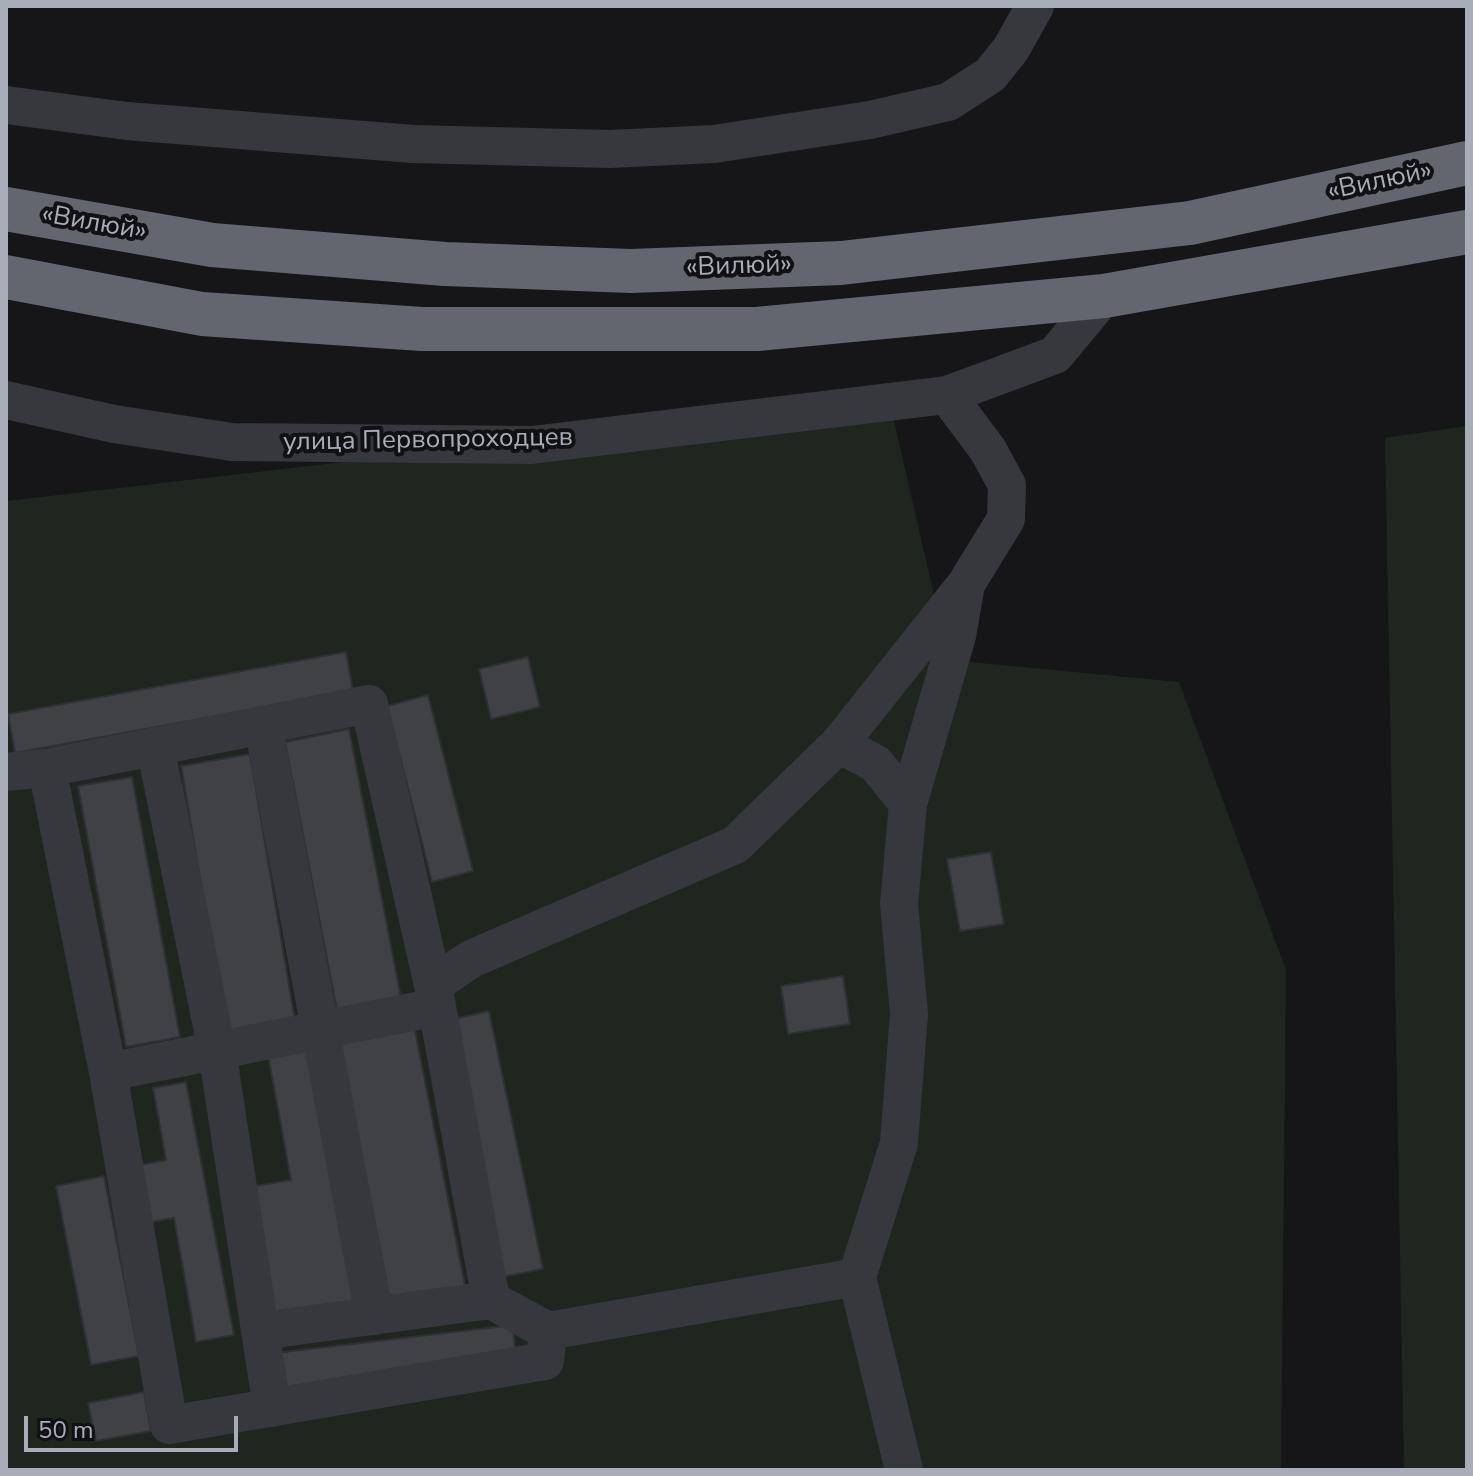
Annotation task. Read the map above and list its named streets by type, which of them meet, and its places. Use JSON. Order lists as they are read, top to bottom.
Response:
{
  "streets": {
    "highway": ["«Вилюй»"],
    "street": ["улица Первопроходцев"]
  },
  "scale_bar": "50 m"
}
